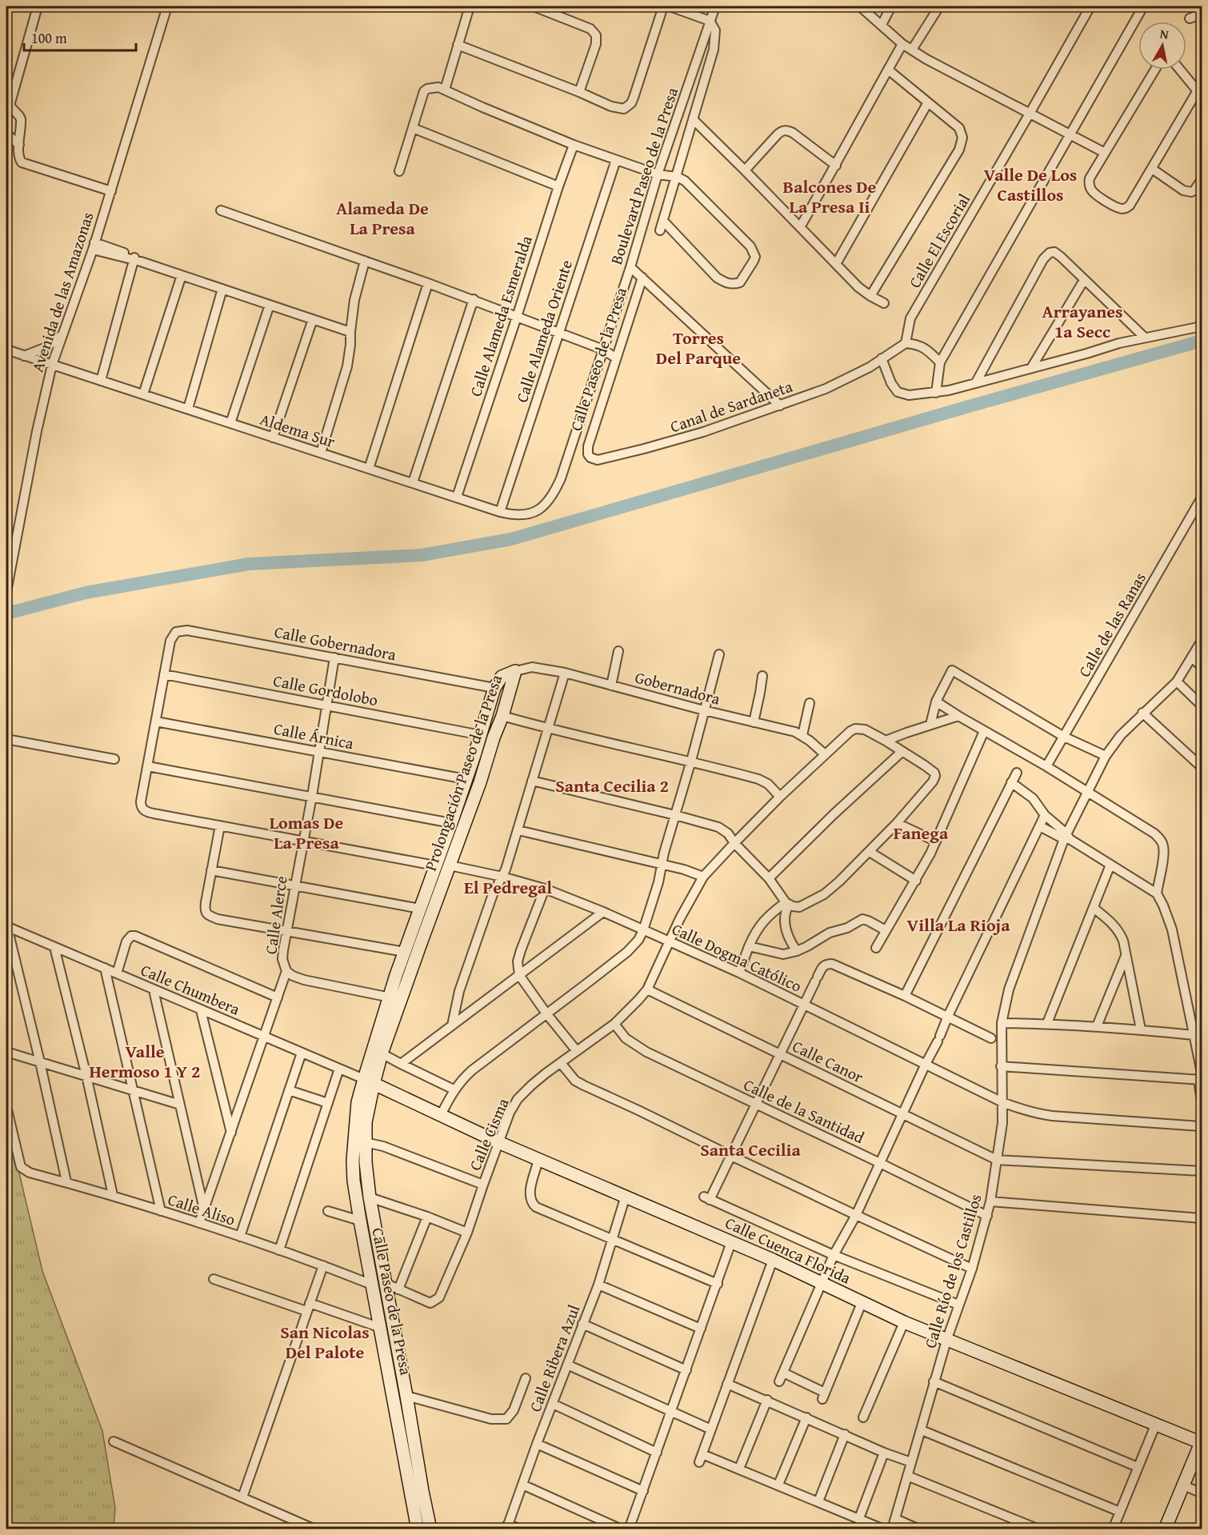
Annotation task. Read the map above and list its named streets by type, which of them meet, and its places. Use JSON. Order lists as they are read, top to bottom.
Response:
{
  "streets": {
    "street": [
      "Boulevard Paseo de la Presa",
      "Calle El Escorial",
      "Avenida de las Amazonas",
      "Calle Alameda Esmeralda",
      "Calle Alameda Oriente",
      "Calle Paseo de la Presa",
      "Canal de Sardaneta",
      "Aldema Sur",
      "Calle de las Ranas",
      "Calle Gobernadora",
      "Gobernadora",
      "Calle Gordolobo",
      "Calle Árnica",
      "Prolongación Paseo de la Presa",
      "Calle Alerce",
      "Calle Dogma Católico",
      "Calle Chumbera",
      "Calle Canor",
      "Calle de la Santidad",
      "Calle Cisma",
      "Calle Aliso",
      "Calle Cuenca Florida",
      "Calle Río de los Castillos",
      "Calle Ribera Azul"
    ]
  },
  "crossings": [
    ["Boulevard Paseo de la Presa", "Aldema Sur"],
    ["Calle El Escorial", "Canal de Sardaneta"],
    ["Avenida de las Amazonas", "Aldema Sur"],
    ["Calle Alameda Esmeralda", "Aldema Sur"],
    ["Calle Alameda Oriente", "Aldema Sur"],
    ["Calle Paseo de la Presa", "Canal de Sardaneta"],
    ["Calle Paseo de la Presa", "Prolongación Paseo de la Presa"],
    ["Calle Paseo de la Presa", "Calle Chumbera"],
    ["Calle Paseo de la Presa", "Calle Aliso"],
    ["Calle Paseo de la Presa", "Calle Cuenca Florida"],
    ["Calle Gobernadora", "Calle Gordolobo"],
    ["Calle Gobernadora", "Prolongación Paseo de la Presa"],
    ["Calle Gobernadora", "Calle Alerce"],
    ["Gobernadora", "Prolongación Paseo de la Presa"],
    ["Gobernadora", "Calle Cisma"],
    ["Calle Gordolobo", "Prolongación Paseo de la Presa"],
    ["Calle Gordolobo", "Calle Alerce"],
    ["Calle Árnica", "Prolongación Paseo de la Presa"],
    ["Calle Árnica", "Calle Alerce"],
    ["Prolongación Paseo de la Presa", "Calle Dogma Católico"],
    ["Prolongación Paseo de la Presa", "Calle Chumbera"],
    ["Prolongación Paseo de la Presa", "Calle Cuenca Florida"],
    ["Calle Alerce", "Calle Chumbera"],
    ["Calle Alerce", "Calle Aliso"],
    ["Calle Dogma Católico", "Calle Cisma"],
    ["Calle Dogma Católico", "Calle Río de los Castillos"],
    ["Calle Chumbera", "Calle Cuenca Florida"],
    ["Calle Canor", "Calle Cisma"],
    ["Calle Canor", "Calle Río de los Castillos"],
    ["Calle de la Santidad", "Calle Cisma"],
    ["Calle de la Santidad", "Calle Río de los Castillos"],
    ["Calle Cisma", "Calle Aliso"],
    ["Calle Cisma", "Calle Cuenca Florida"],
    ["Calle Cuenca Florida", "Calle Río de los Castillos"],
    ["Calle Cuenca Florida", "Calle Ribera Azul"]
  ],
  "districts": [
    "Valle De Los Castillos",
    "Balcones De La Presa Ii",
    "Alameda De La Presa",
    "Arrayanes 1a Secc",
    "Torres Del Parque",
    "Santa Cecilia 2",
    "Lomas De La Presa",
    "Fanega",
    "El Pedregal",
    "Villa La Rioja",
    "Valle Hermoso 1 Y 2",
    "Santa Cecilia",
    "San Nicolas Del Palote"
  ],
  "scale_bar": "100 m",
  "north": "top"
}
